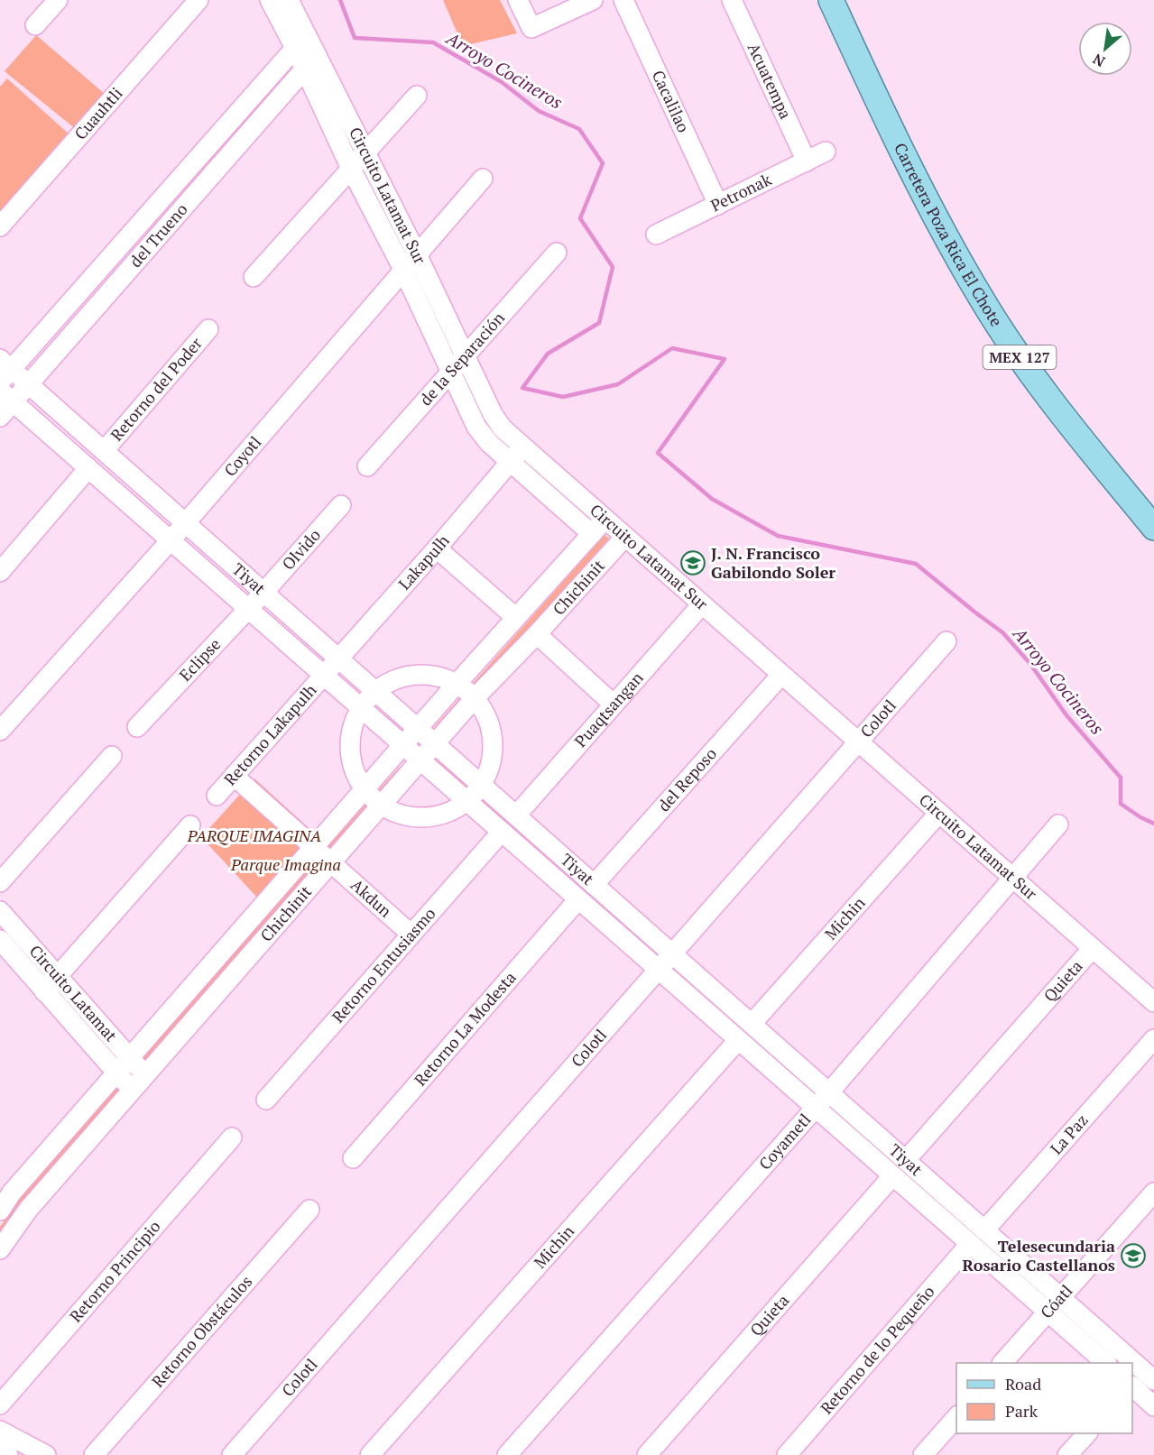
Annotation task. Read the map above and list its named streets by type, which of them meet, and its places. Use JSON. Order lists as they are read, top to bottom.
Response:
{
  "streets": {
    "main road": ["Carretera Poza Rica El Chote", "MEX 127"],
    "street": [
      "Acuatempa",
      "Cacalilao",
      "Cuauhtli",
      "Petronak",
      "Circuito Latamat Sur",
      "del Trueno",
      "de la Separación",
      "Retorno del Poder",
      "Coyotl",
      "Olvido",
      "Lakapulh",
      "Tiyat",
      "Chichinit",
      "Eclipse",
      "Puaqtsangan",
      "Colotl",
      "Retorno Lakapulh",
      "del Reposo",
      "Akdun",
      "Michin",
      "Retorno Entusiasmo",
      "Quieta",
      "Circuito Latamat",
      "Retorno La Modesta",
      "La Paz",
      "Coyametl",
      "Retorno Principio",
      "Cóatl",
      "Retorno Obstáculos",
      "Retorno de lo Pequeño"
    ]
  },
  "crossings": [
    ["Acuatempa", "Petronak"],
    ["Cacalilao", "Petronak"],
    ["Circuito Latamat Sur", "del Trueno"],
    ["Circuito Latamat Sur", "de la Separación"],
    ["Circuito Latamat Sur", "Coyotl"],
    ["Circuito Latamat Sur", "Lakapulh"],
    ["Circuito Latamat Sur", "Chichinit"],
    ["Circuito Latamat Sur", "Puaqtsangan"],
    ["Circuito Latamat Sur", "Colotl"],
    ["Circuito Latamat Sur", "del Reposo"],
    ["Circuito Latamat Sur", "Michin"],
    ["Circuito Latamat Sur", "Quieta"],
    ["Circuito Latamat Sur", "Coyametl"],
    ["del Trueno", "Tiyat"],
    ["Retorno del Poder", "Tiyat"],
    ["Coyotl", "Tiyat"],
    ["Olvido", "Tiyat"],
    ["Olvido", "Eclipse"],
    ["Lakapulh", "Tiyat"],
    ["Lakapulh", "Retorno Lakapulh"],
    ["Tiyat", "Chichinit"],
    ["Tiyat", "Eclipse"],
    ["Tiyat", "Puaqtsangan"],
    ["Tiyat", "Colotl"],
    ["Tiyat", "Retorno Lakapulh"],
    ["Tiyat", "del Reposo"],
    ["Tiyat", "Michin"],
    ["Tiyat", "Retorno Entusiasmo"],
    ["Tiyat", "Quieta"],
    ["Tiyat", "Retorno La Modesta"],
    ["Tiyat", "La Paz"],
    ["Tiyat", "Coyametl"],
    ["Tiyat", "Cóatl"],
    ["Tiyat", "Retorno de lo Pequeño"],
    ["Chichinit", "Akdun"],
    ["Chichinit", "Circuito Latamat"],
    ["Retorno Lakapulh", "Akdun"],
    ["Akdun", "Retorno Entusiasmo"]
  ],
  "water": ["Arroyo Cocineros"],
  "parks": ["PARQUE IMAGINA", "Parque Imagina"],
  "places": {
    "school or university": ["J. N. Francisco Gabilondo Soler", "Telesecundaria Rosario Castellanos"]
  },
  "legend": ["Road", "Park"],
  "north": "bottom left"
}
